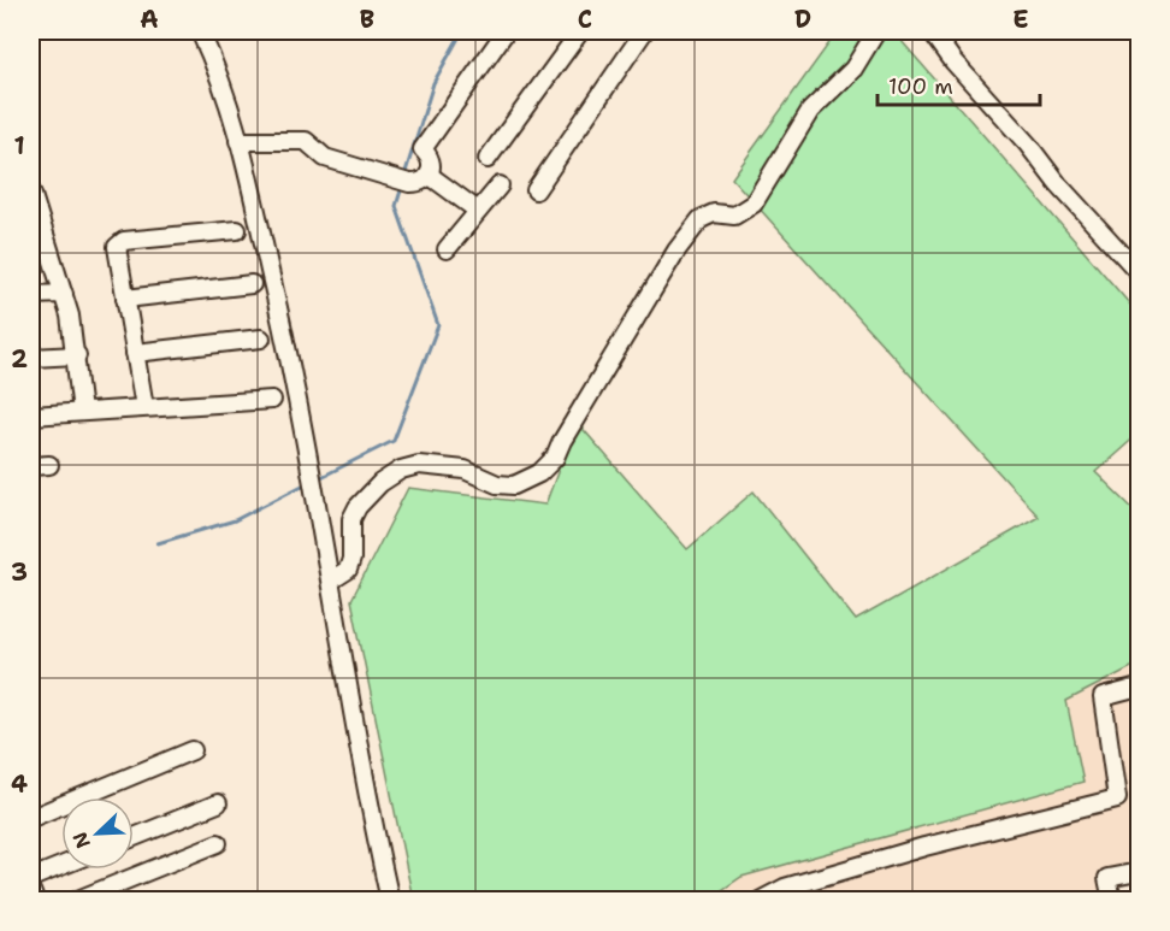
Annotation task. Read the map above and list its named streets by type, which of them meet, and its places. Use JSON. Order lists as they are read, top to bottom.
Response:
{
  "scale_bar": "100 m",
  "north": "bottom left",
  "grid": {
    "columns": [
      "A",
      "B",
      "C",
      "D",
      "E"
    ],
    "rows": [
      "1",
      "2",
      "3",
      "4"
    ]
  }
}
